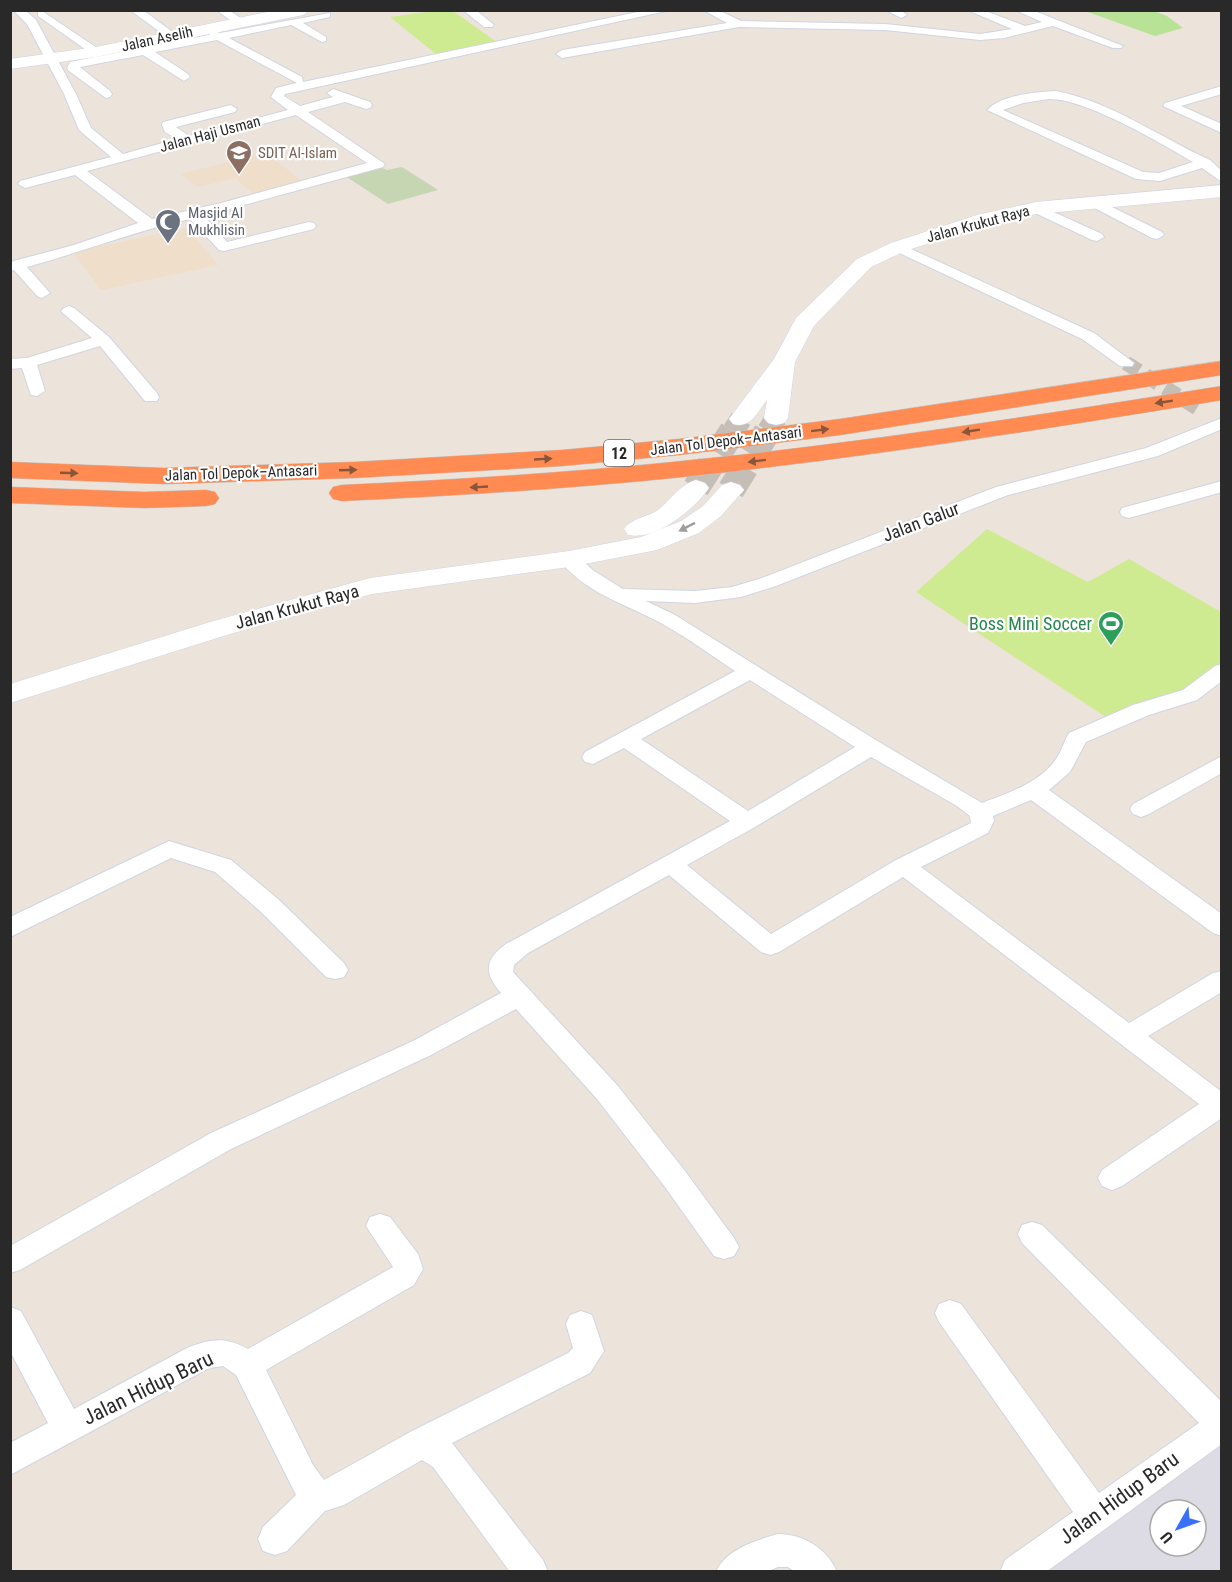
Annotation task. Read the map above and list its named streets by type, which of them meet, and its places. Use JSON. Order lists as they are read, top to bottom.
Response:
{
  "streets": {
    "highway": ["Jalan Tol Depok–Antasari", "12"],
    "street": [
      "Jalan Aselih",
      "Jalan Haji Usman",
      "Jalan Krukut Raya",
      "Jalan Galur",
      "Jalan Hidup Baru"
    ]
  },
  "places": {
    "school or university": ["SDIT Al-Islam"],
    "mosque": ["Masjid Al Mukhlisin"],
    "sports": ["Boss Mini Soccer"]
  },
  "north": "bottom left"
}
